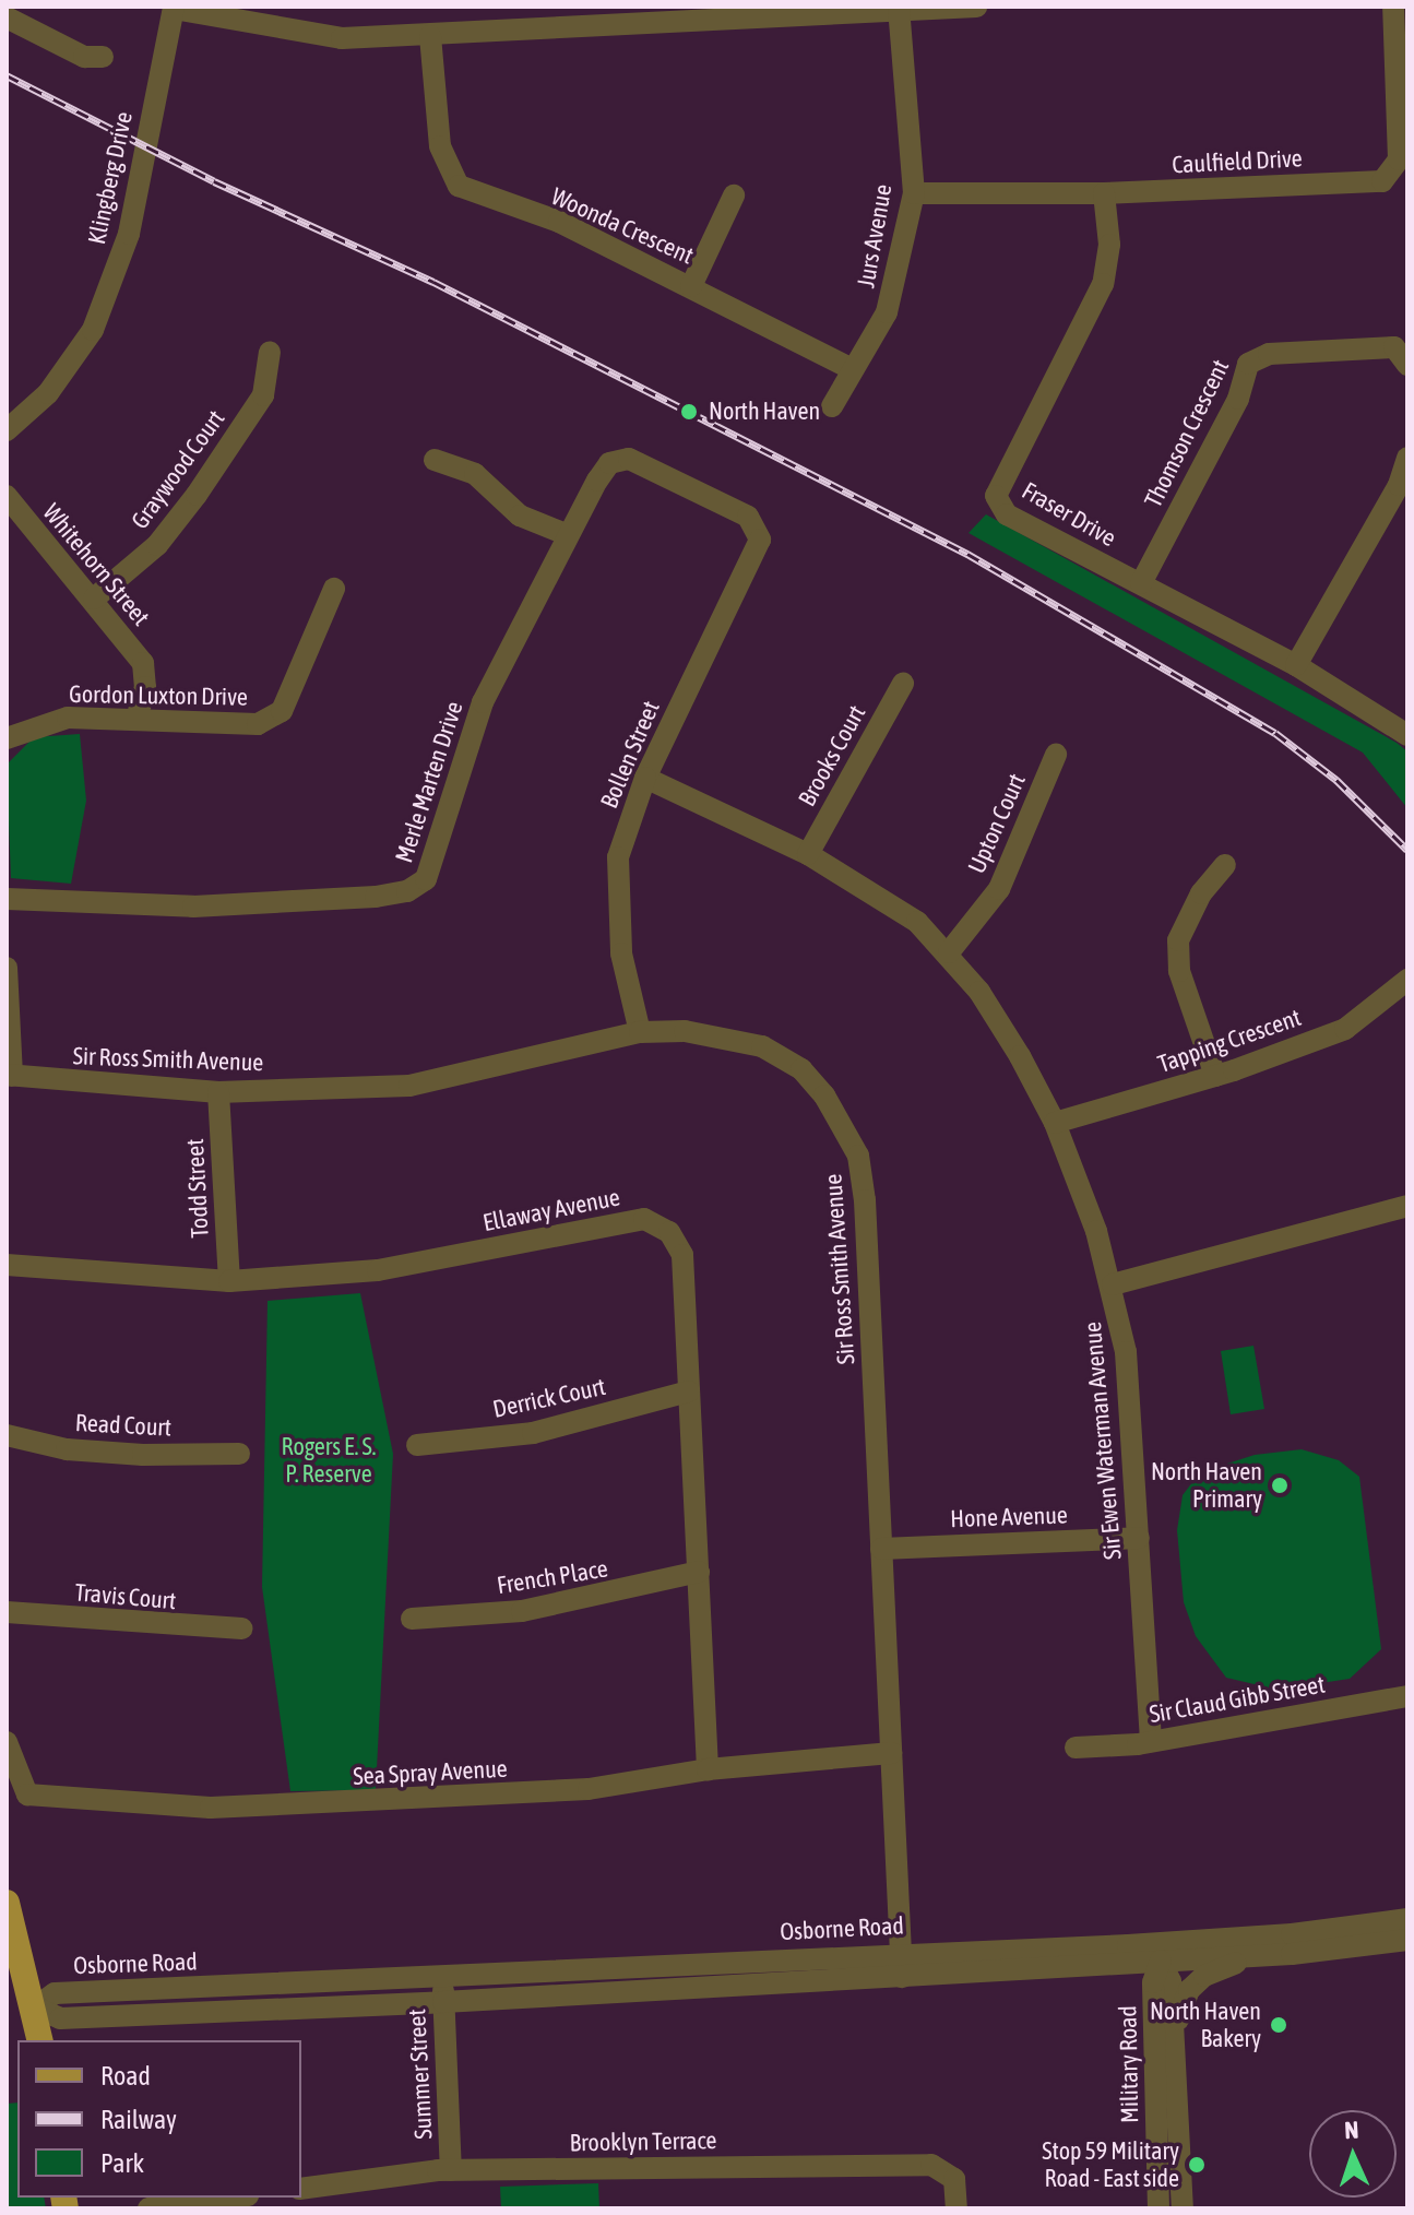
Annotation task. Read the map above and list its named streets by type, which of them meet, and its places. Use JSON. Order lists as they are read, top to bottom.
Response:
{
  "streets": {
    "street": [
      "Caulfield Drive",
      "Klingberg Drive",
      "Woonda Crescent",
      "Jurs Avenue",
      "Thomson Crescent",
      "Graywood Court",
      "Fraser Drive",
      "Whitehorn Street",
      "Gordon Luxton Drive",
      "Bollen Street",
      "Brooks Court",
      "Merle Marten Drive",
      "Upton Court",
      "Tapping Crescent",
      "Sir Ross Smith Avenue",
      "Todd Street",
      "Ellaway Avenue",
      "Derrick Court",
      "Read Court",
      "Sir Ewen Waterman Avenue",
      "Hone Avenue",
      "French Place",
      "Travis Court",
      "Sir Claud Gibb Street",
      "Sea Spray Avenue",
      "Osborne Road",
      "Military Road",
      "Summer Street",
      "Brooklyn Terrace"
    ]
  },
  "crossings": [
    ["Caulfield Drive", "Jurs Avenue"],
    ["Caulfield Drive", "Fraser Drive"],
    ["Woonda Crescent", "Jurs Avenue"],
    ["Thomson Crescent", "Fraser Drive"],
    ["Graywood Court", "Whitehorn Street"],
    ["Whitehorn Street", "Gordon Luxton Drive"],
    ["Bollen Street", "Merle Marten Drive"],
    ["Bollen Street", "Sir Ross Smith Avenue"],
    ["Bollen Street", "Sir Ewen Waterman Avenue"],
    ["Brooks Court", "Sir Ewen Waterman Avenue"],
    ["Upton Court", "Sir Ewen Waterman Avenue"],
    ["Tapping Crescent", "Sir Ewen Waterman Avenue"],
    ["Sir Ross Smith Avenue", "Todd Street"],
    ["Sir Ross Smith Avenue", "Hone Avenue"],
    ["Sir Ross Smith Avenue", "Sea Spray Avenue"],
    ["Sir Ross Smith Avenue", "Osborne Road"],
    ["Todd Street", "Ellaway Avenue"],
    ["Ellaway Avenue", "Derrick Court"],
    ["Ellaway Avenue", "French Place"],
    ["Ellaway Avenue", "Sea Spray Avenue"],
    ["Sir Ewen Waterman Avenue", "Hone Avenue"],
    ["Sir Ewen Waterman Avenue", "Sir Claud Gibb Street"],
    ["Osborne Road", "Summer Street"],
    ["Summer Street", "Brooklyn Terrace"]
  ],
  "parks": ["Rogers E. S. P. Reserve"],
  "places": [
    "North Haven",
    "North Haven Primary",
    "North Haven Bakery",
    "Stop 59 Military Road - East side"
  ],
  "legend": ["Road", "Railway", "Park"],
  "north": "top"
}
